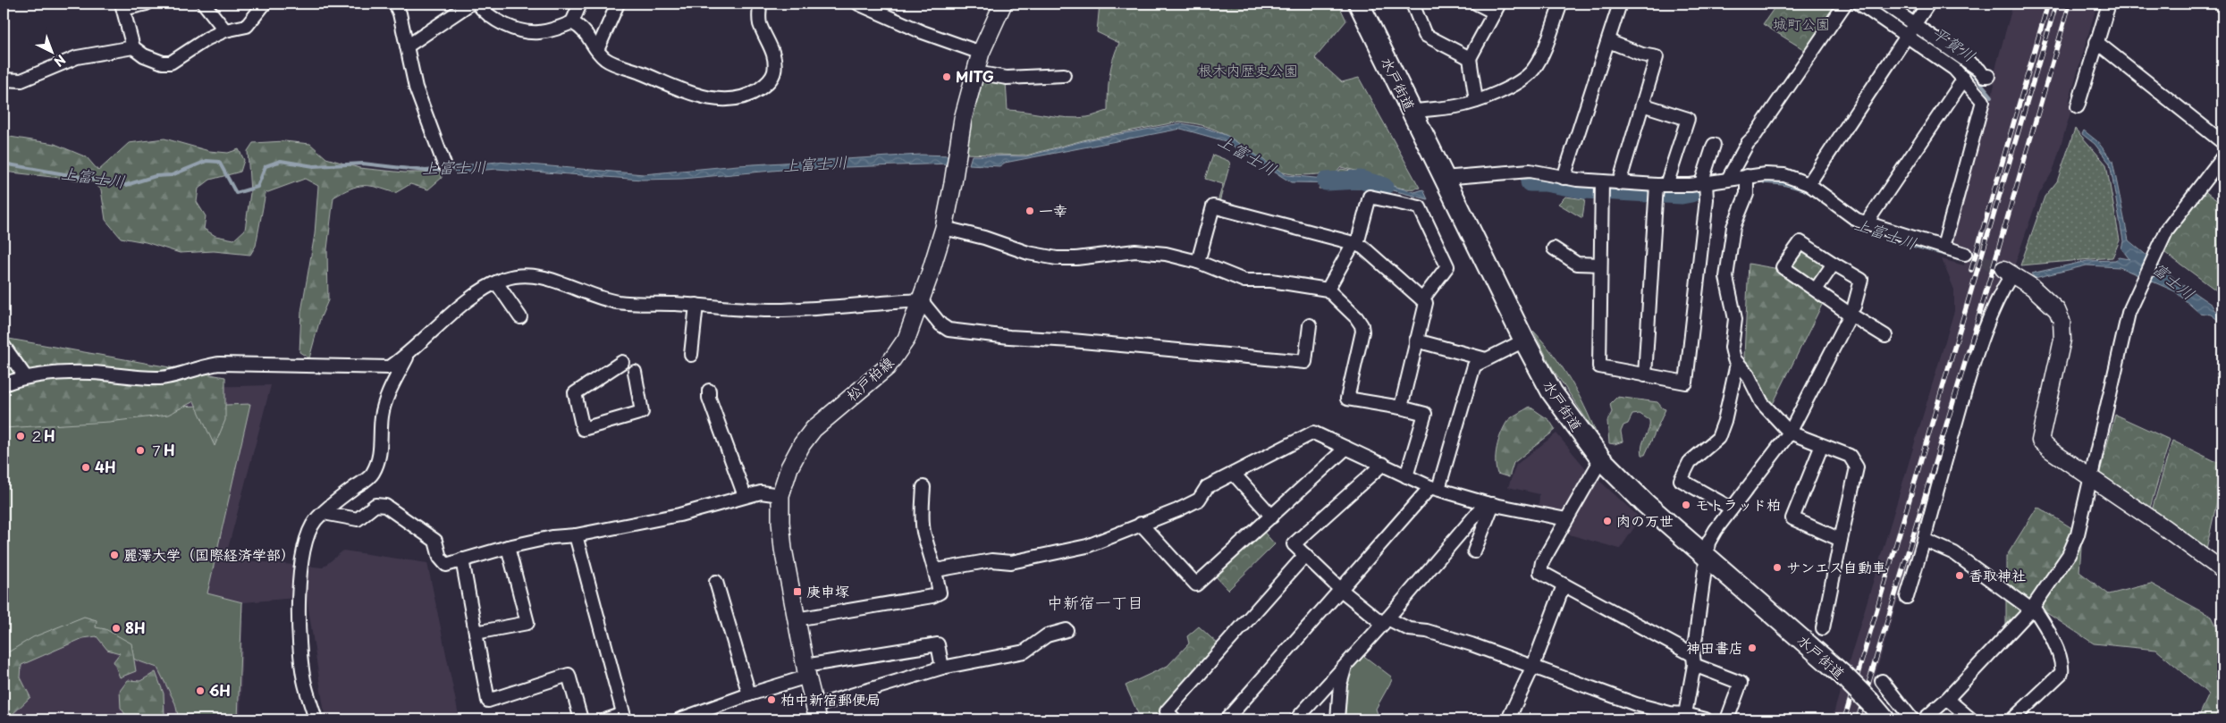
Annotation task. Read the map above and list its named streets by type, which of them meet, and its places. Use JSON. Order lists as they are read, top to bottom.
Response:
{
  "streets": {
    "highway": ["水戸街道"],
    "main road": ["松戸柏線"]
  },
  "districts": ["中新宿一丁目"],
  "water": ["平賀川", "上富士川", "富士川"],
  "parks": ["城町公園", "根木内歴史公園"],
  "places": {
    "other": [
      "MITG",
      "一幸",
      "２H",
      "７H",
      "4H",
      "モトラッド柏",
      "肉の万世",
      "麗澤大学（国際経済学部）",
      "サンエス自動車",
      "香取神社",
      "8H",
      "神田書店",
      "6H",
      "柏中新宿郵便局"
    ],
    "transit": ["庚申塚"]
  },
  "north": "bottom right"
}
